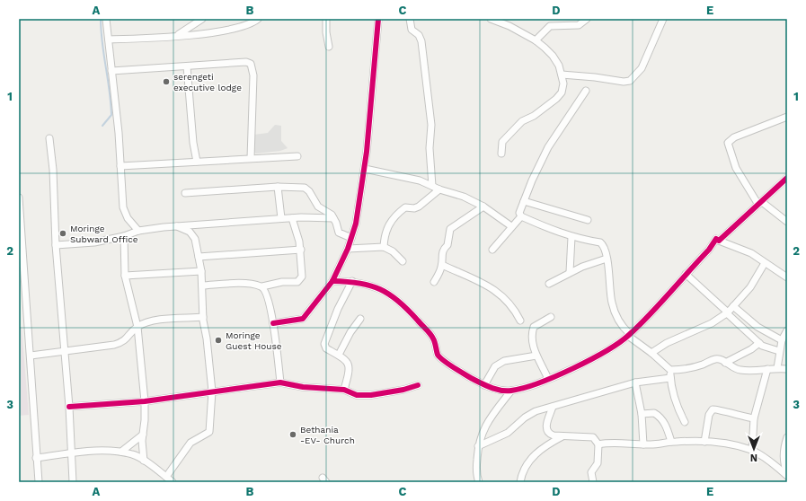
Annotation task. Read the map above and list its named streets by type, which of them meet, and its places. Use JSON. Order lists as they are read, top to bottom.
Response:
{
  "places": [
    "serengeti executive lodge",
    "Moringe Subward Office",
    "Moringe Guest House",
    "Bethania -EV- Church"
  ],
  "north": "bottom",
  "grid": {
    "columns": [
      "A",
      "B",
      "C",
      "D",
      "E"
    ],
    "rows": ["1", "2", "3"]
  }
}
